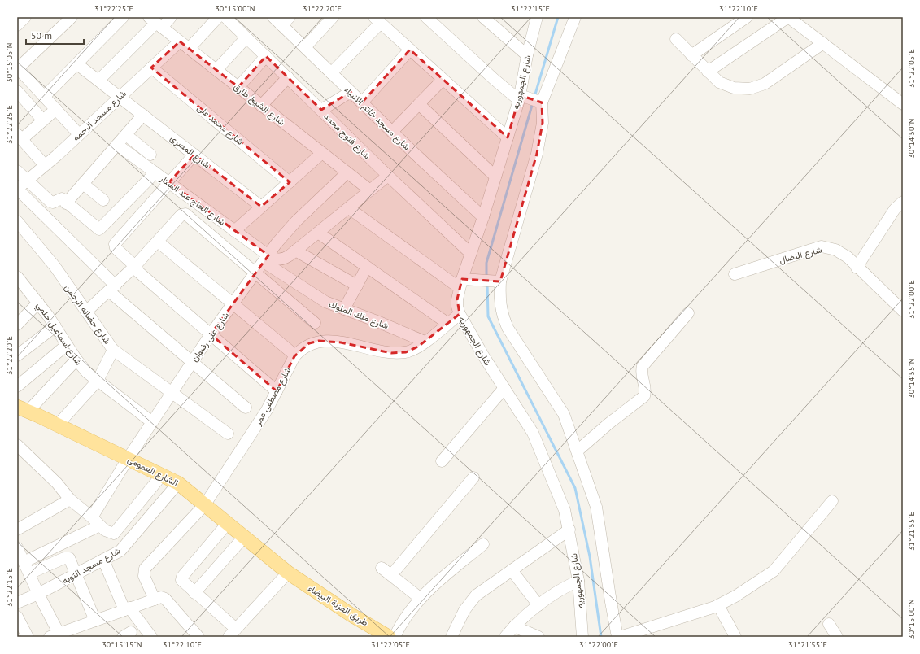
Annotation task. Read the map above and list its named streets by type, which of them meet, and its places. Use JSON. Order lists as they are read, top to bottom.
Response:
{
  "streets": {
    "main road": ["الشارع العمومى", "طريق العزبة البيضاء"],
    "street": [
      "شارع الجمهوريه",
      "شارع الشيخ طارق",
      "شارع مسجد الرحمه",
      "شارع مسجد خاتم الانبياء",
      "شارع محمد على",
      "شارع فتوح محمد",
      "شارع المصرى",
      "شارع الحاج عبد الستار",
      "شارع النضال",
      "شارع حضانه الرحمن",
      "شارع ملك الملوك",
      "شارع اسماعيل حلمي",
      "شارع على رضوان",
      "شارع مصطفى عمر",
      "شارع مسجد التوبه"
    ]
  },
  "crossings": [
    ["شارع الجمهوريه", "شارع مسجد خاتم الانبياء"],
    ["شارع الجمهوريه", "شارع فتوح محمد"],
    ["شارع الجمهوريه", "شارع مصطفى عمر"],
    ["شارع الشيخ طارق", "شارع مسجد الرحمه"],
    ["شارع الشيخ طارق", "شارع على رضوان"],
    ["شارع مسجد الرحمه", "شارع محمد على"],
    ["شارع مسجد الرحمه", "شارع المصرى"],
    ["شارع الحاج عبد الستار", "شارع ملك الملوك"],
    ["شارع الحاج عبد الستار", "شارع على رضوان"],
    ["شارع حضانه الرحمن", "شارع على رضوان"],
    ["شارع ملك الملوك", "شارع على رضوان"],
    ["شارع ملك الملوك", "شارع مصطفى عمر"],
    ["شارع اسماعيل حلمي", "شارع على رضوان"],
    ["شارع على رضوان", "الشارع العمومى"],
    ["شارع مصطفى عمر", "الشارع العمومى"],
    ["الشارع العمومى", "شارع مسجد التوبه"],
    ["الشارع العمومى", "طريق العزبة البيضاء"]
  ],
  "scale_bar": "50 m",
  "coordinates": [
    "31°22'25\"E",
    "30°15'00\"N",
    "31°22'20\"E",
    "31°22'15\"E",
    "31°22'10\"E",
    "30°15'05\"N",
    "31°22'05\"E",
    "30°14'50\"N",
    "31°22'00\"E",
    "30°14'55\"N",
    "31°21'55\"E",
    "30°15'15\"N"
  ]
}
